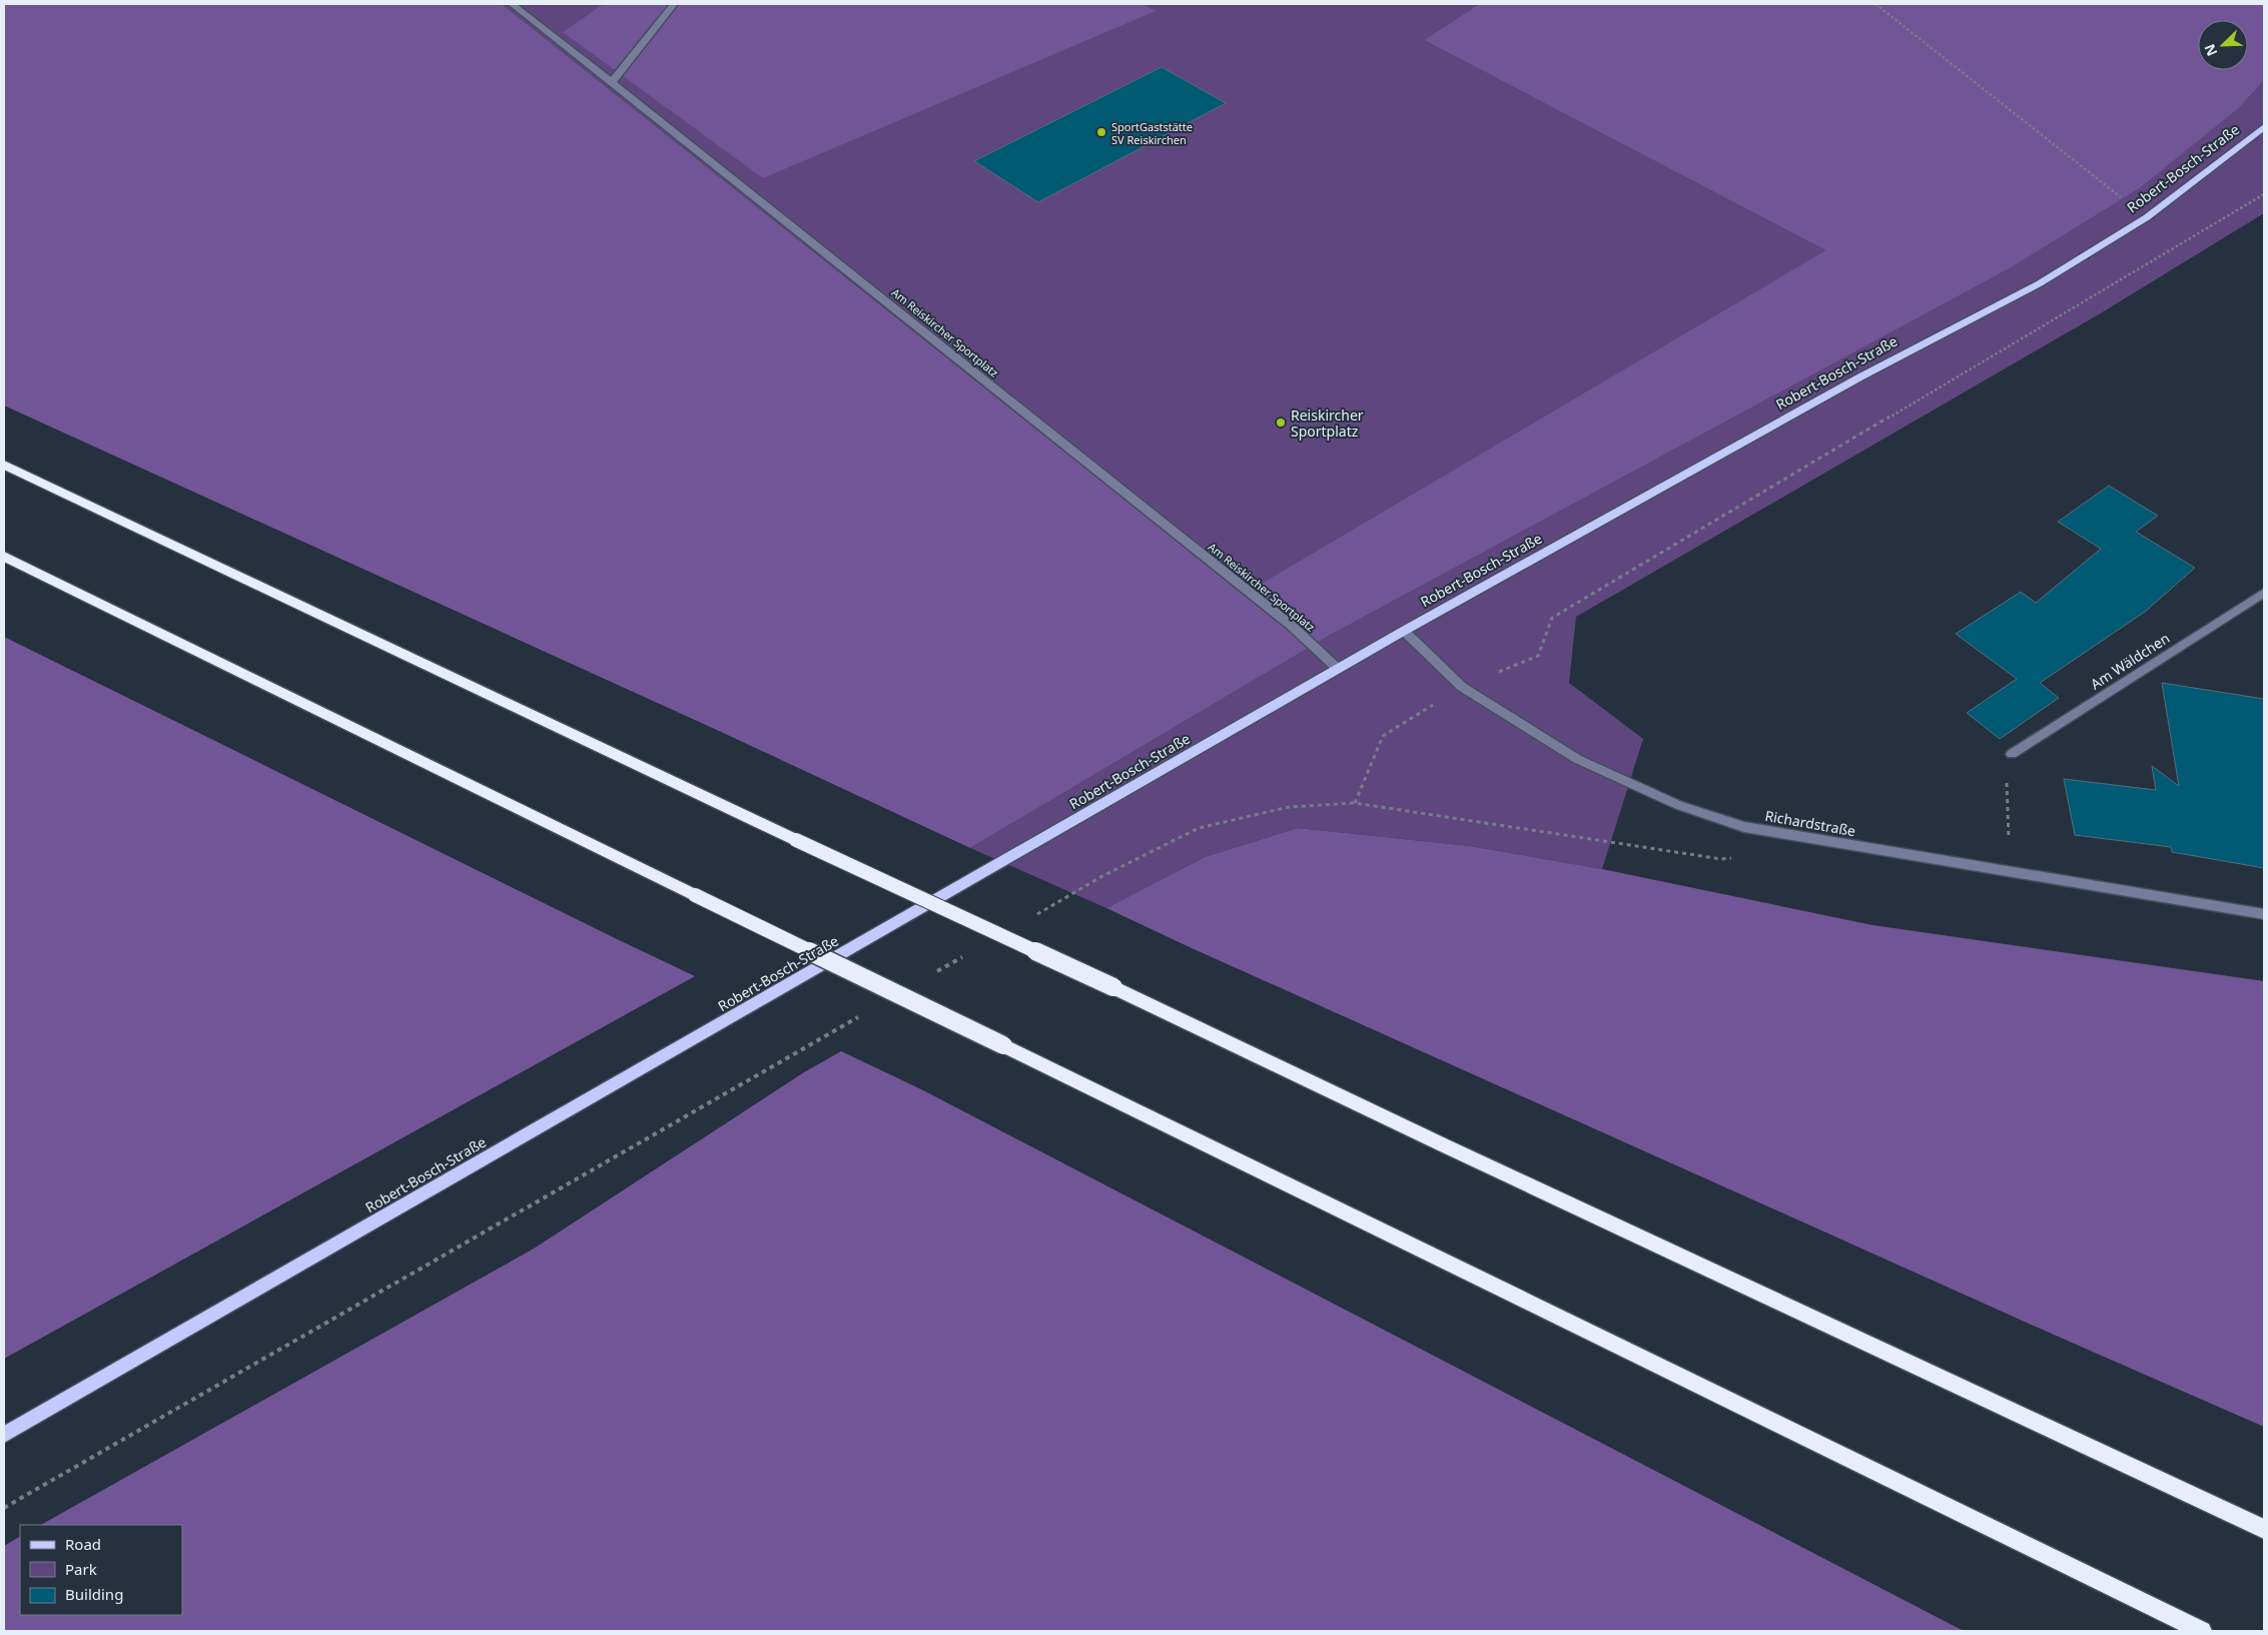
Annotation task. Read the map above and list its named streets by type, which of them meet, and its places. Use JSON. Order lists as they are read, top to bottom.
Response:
{
  "streets": {
    "main road": ["Robert-Bosch-Straße"],
    "street": ["Am Reiskircher Sportplatz", "Am Wäldchen", "Richardstraße"]
  },
  "crossings": [
    ["Robert-Bosch-Straße", "Am Reiskircher Sportplatz"],
    ["Robert-Bosch-Straße", "Richardstraße"]
  ],
  "places": ["SportGaststätte SV Reiskirchen", "Reiskircher Sportplatz"],
  "legend": ["Road", "Park", "Building"],
  "north": "bottom left"
}
